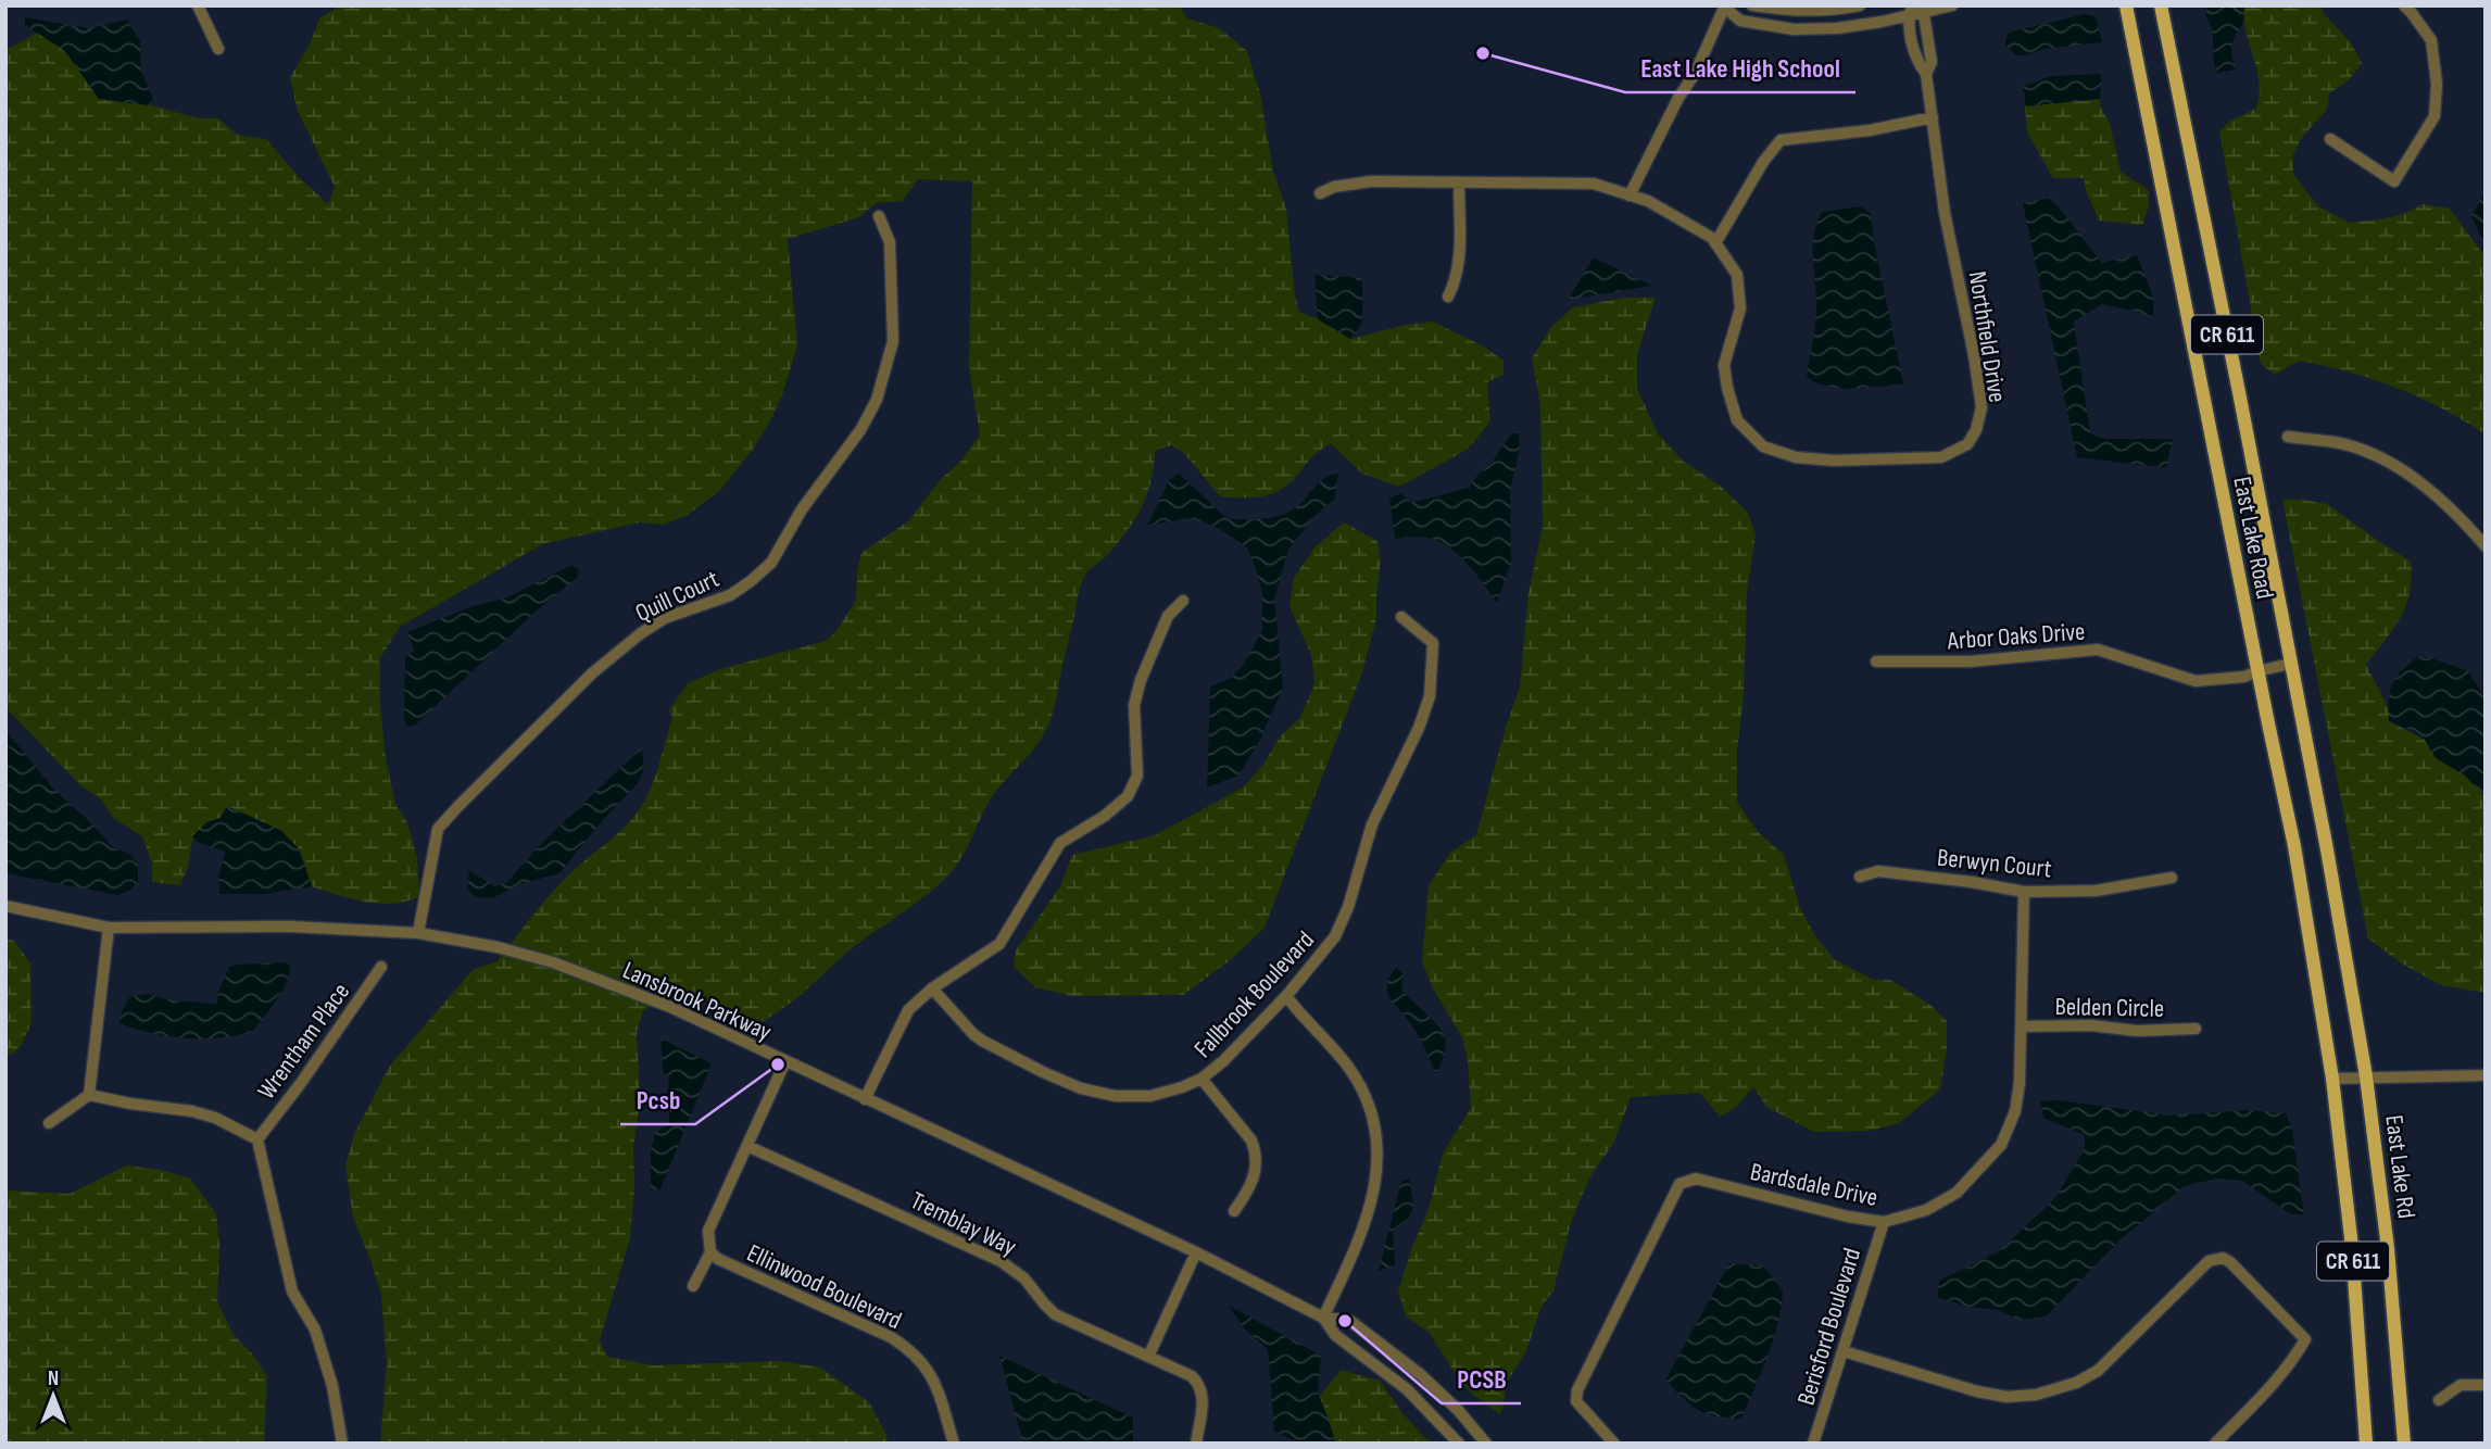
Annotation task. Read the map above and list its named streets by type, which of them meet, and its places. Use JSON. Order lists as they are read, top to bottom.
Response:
{
  "streets": {
    "main road": ["CR 611", "East Lake Road", "East Lake Rd"],
    "street": [
      "Northfield Drive",
      "Quill Court",
      "Arbor Oaks Drive",
      "Berwyn Court",
      "Fallbrook Boulevard",
      "Lansbrook Parkway",
      "Belden Circle",
      "Wrentham Place",
      "Bardsdale Drive",
      "Tremblay Way",
      "Ellinwood Boulevard",
      "Berisford Boulevard"
    ]
  },
  "crossings": [
    ["CR 611", "East Lake Road"],
    ["East Lake Road", "Arbor Oaks Drive"],
    ["East Lake Road", "East Lake Rd"],
    ["Quill Court", "Lansbrook Parkway"],
    ["Berwyn Court", "Bardsdale Drive"],
    ["Belden Circle", "Bardsdale Drive"],
    ["Bardsdale Drive", "Berisford Boulevard"]
  ],
  "places": ["East Lake High School", "Pcsb", "PCSB"],
  "north": "top"
}
